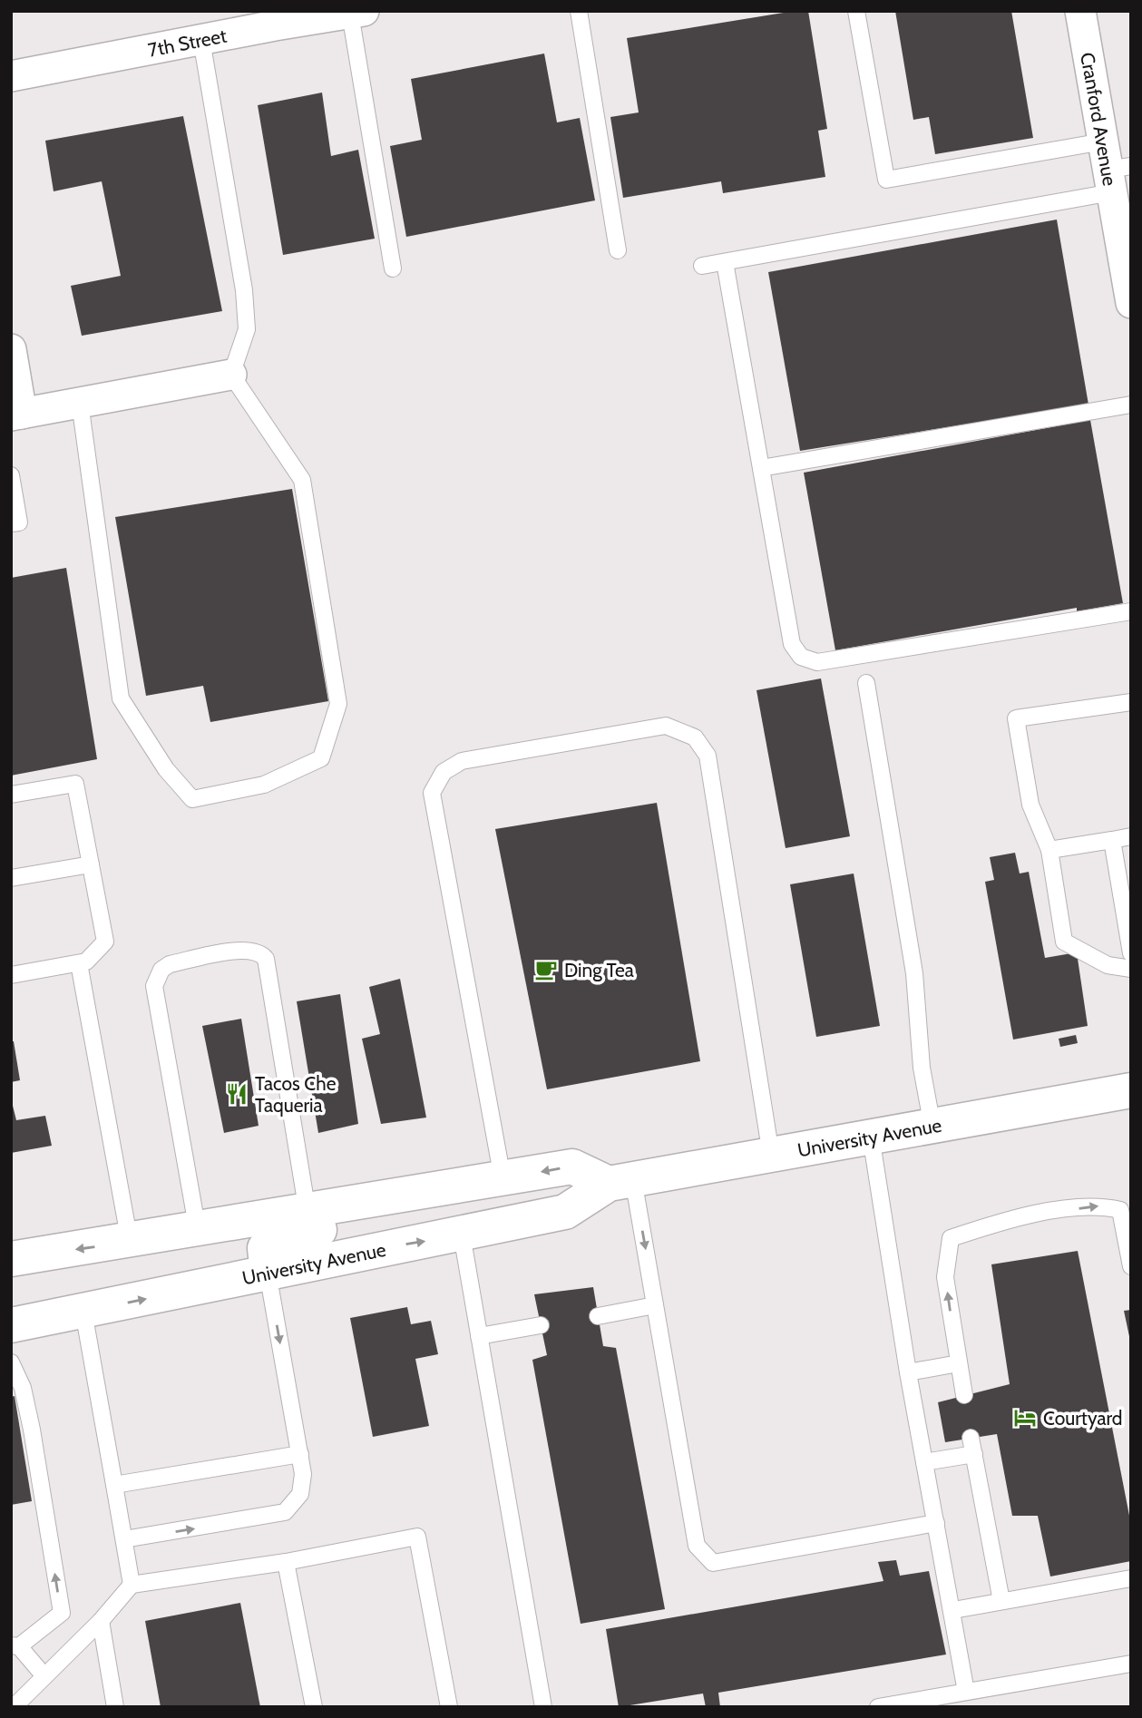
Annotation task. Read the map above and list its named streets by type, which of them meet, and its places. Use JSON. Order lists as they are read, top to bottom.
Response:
{
  "streets": {
    "main road": ["University Avenue"],
    "street": ["7th Street", "Cranford Avenue"]
  },
  "places": {
    "cafe": ["Ding Tea"],
    "restaurant": ["Tacos Che Taqueria"],
    "hotel": ["Courtyard"]
  }
}
